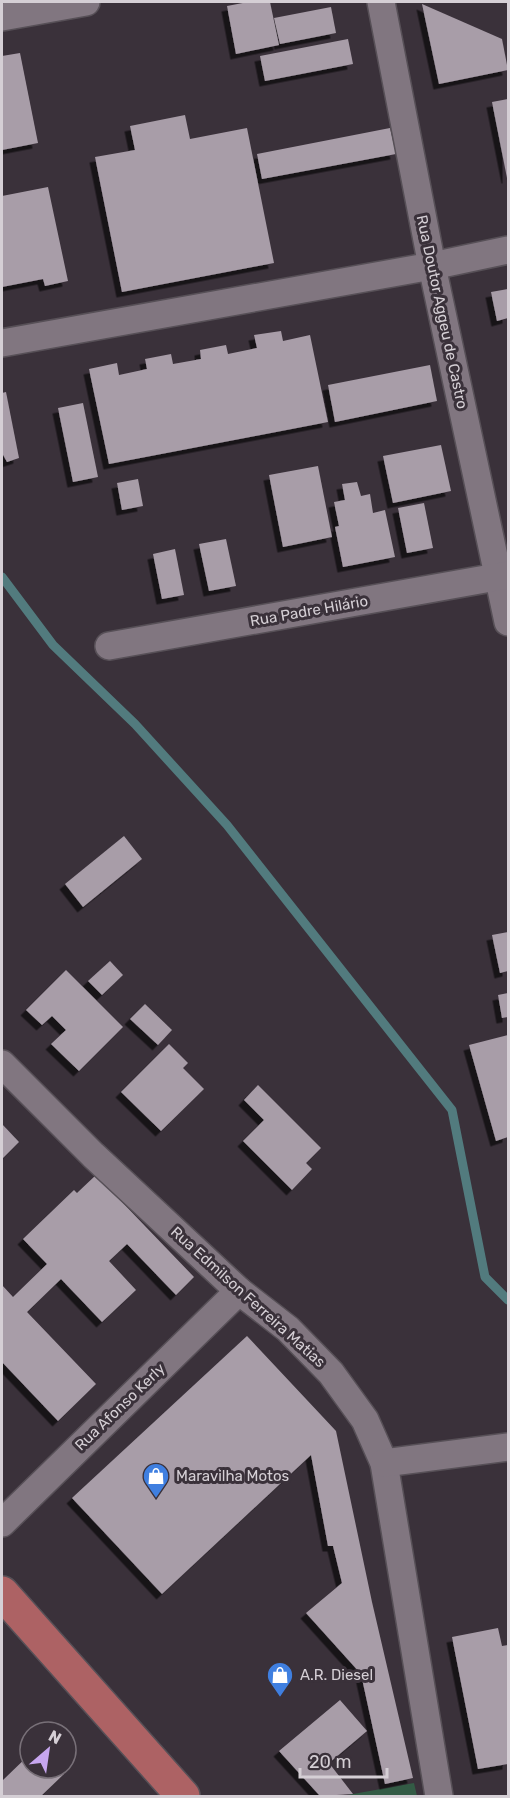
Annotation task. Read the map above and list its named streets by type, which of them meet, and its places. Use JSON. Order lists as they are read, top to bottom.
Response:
{
  "streets": {
    "street": [
      "Rua Doutor Aggeu de Castro",
      "Rua Padre Hilário",
      "Rua Edmilson Ferreira Matias",
      "Rua Afonso Kerly"
    ]
  },
  "crossings": [
    ["Rua Doutor Aggeu de Castro", "Rua Padre Hilário"],
    ["Rua Edmilson Ferreira Matias", "Rua Afonso Kerly"]
  ],
  "places": {
    "shop": ["Maravilha Motos", "A.R. Diesel"]
  },
  "scale_bar": "20 m",
  "north": "top right"
}
